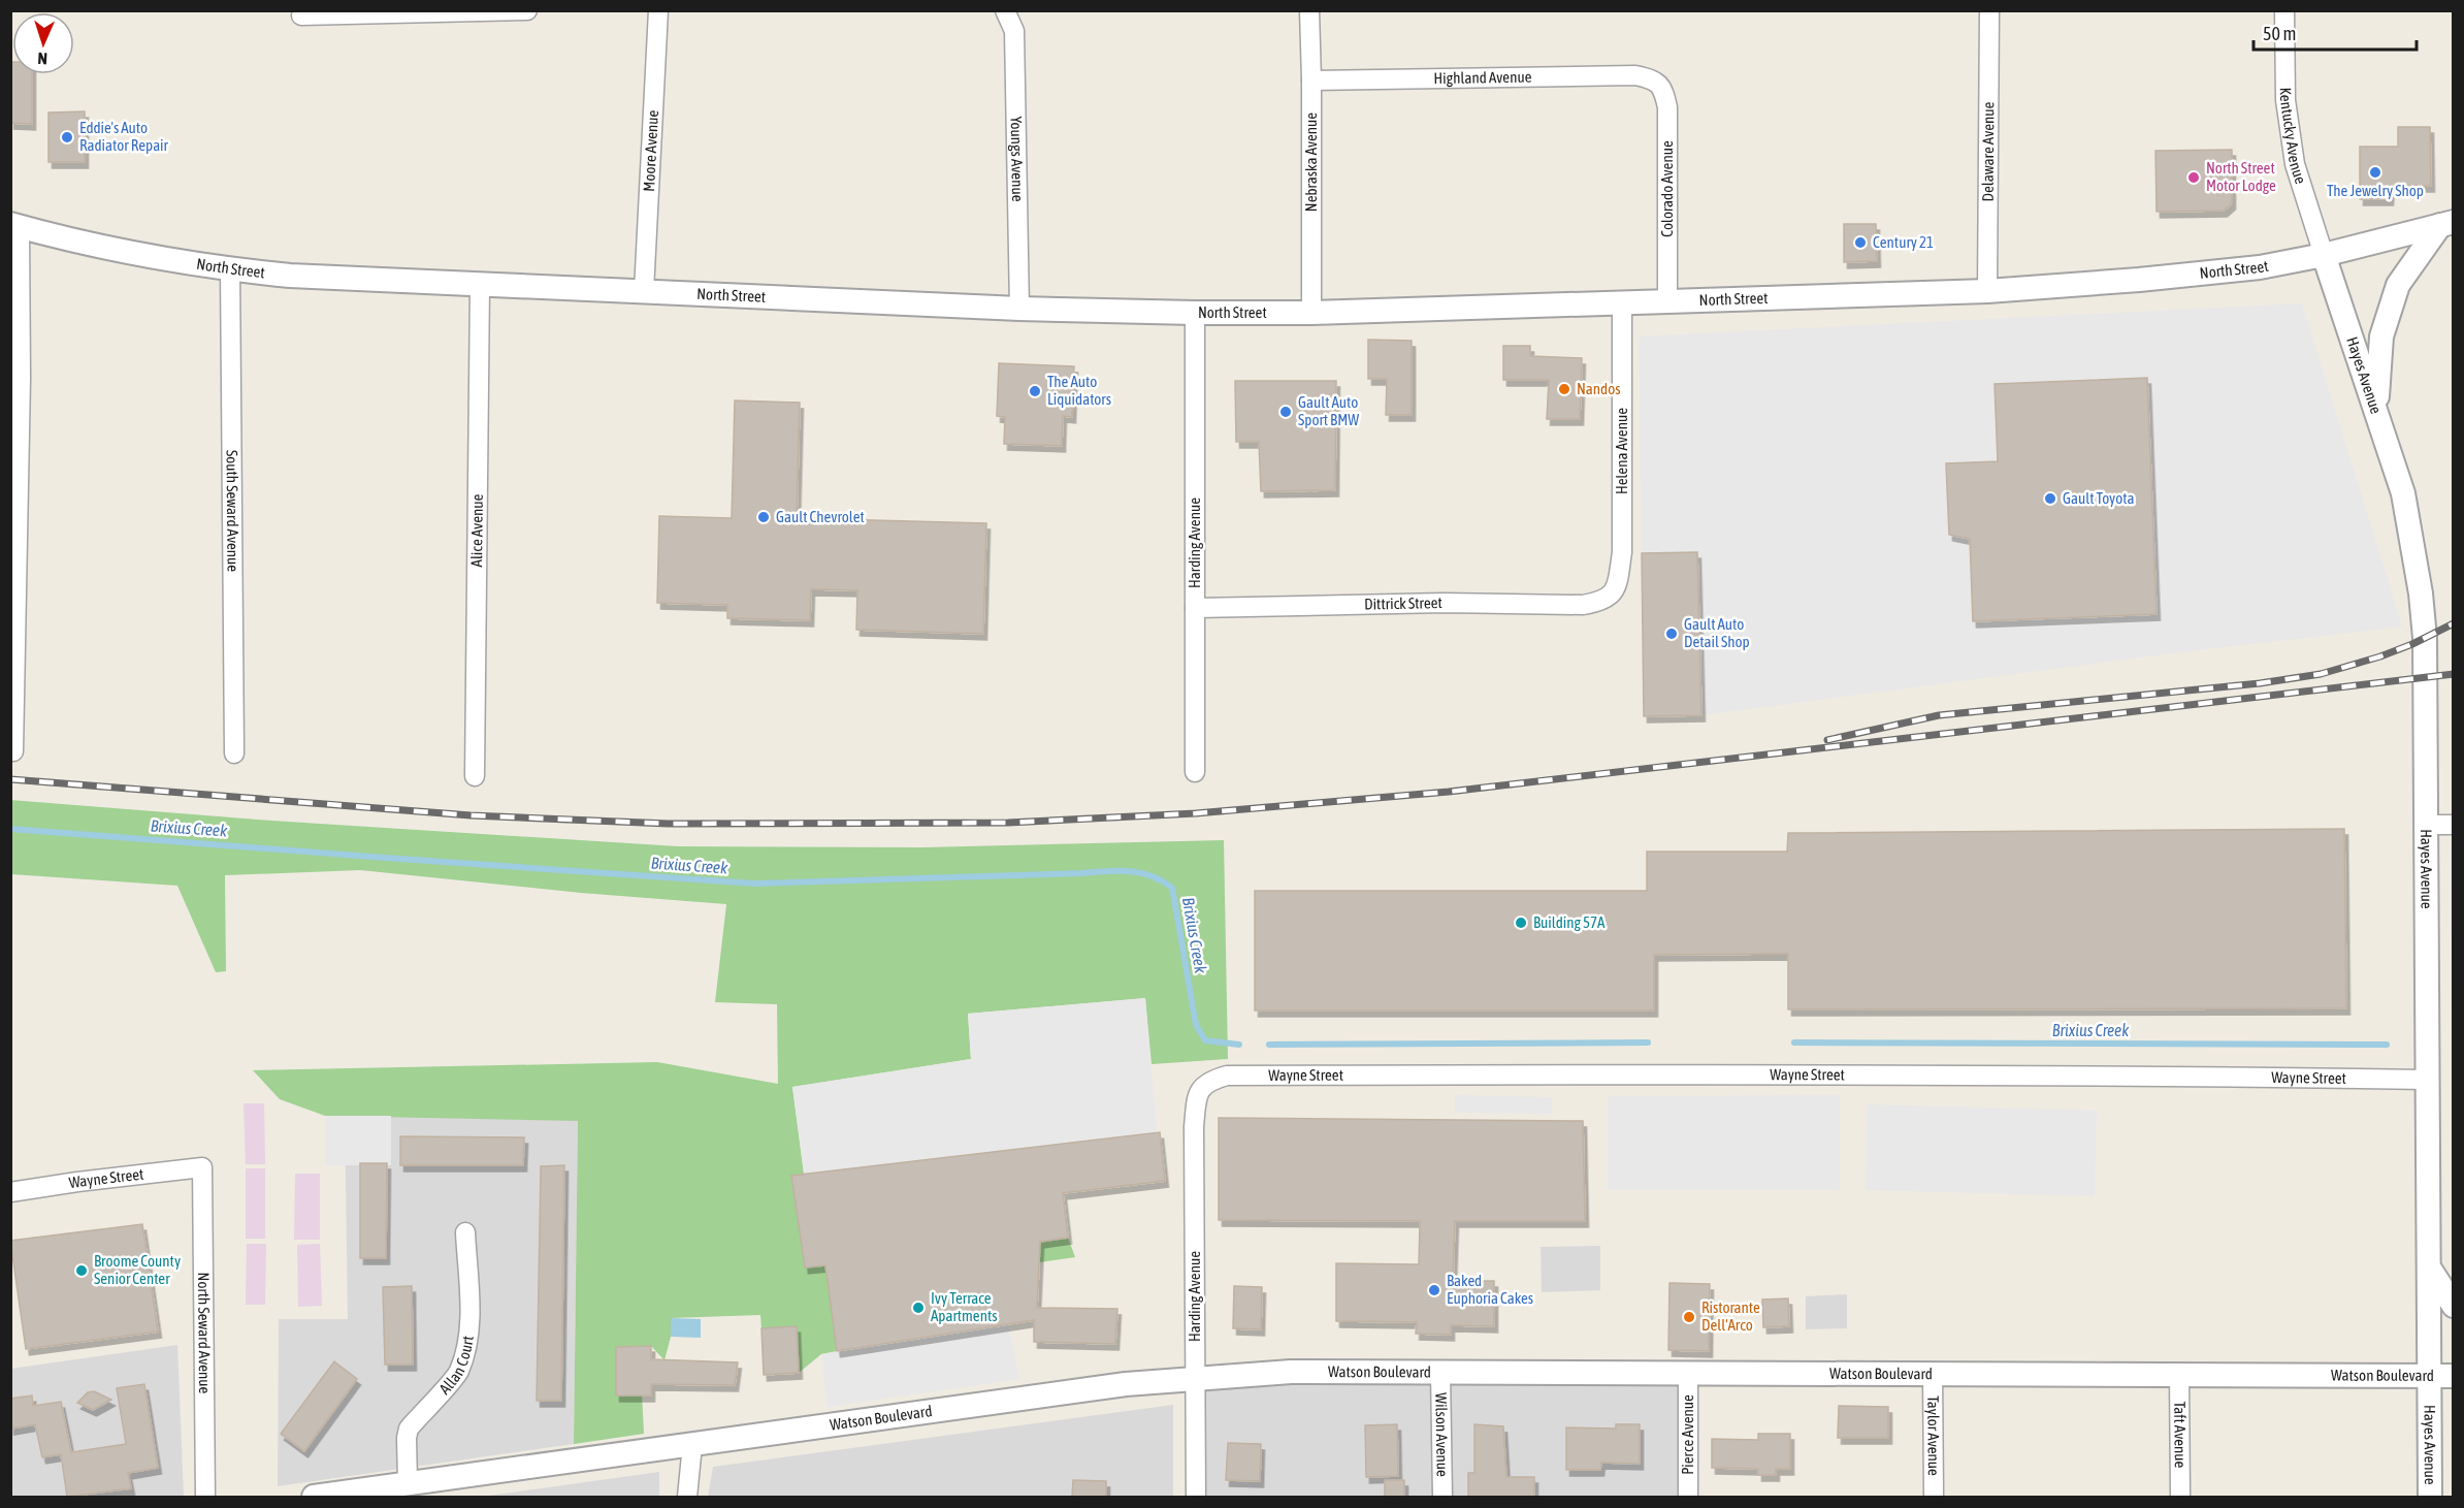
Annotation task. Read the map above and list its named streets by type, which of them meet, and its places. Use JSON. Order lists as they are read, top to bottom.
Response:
{
  "streets": {
    "street": [
      "Highland Avenue",
      "Kentucky Avenue",
      "Moore Avenue",
      "Delaware Avenue",
      "Youngs Avenue",
      "Nebraska Avenue",
      "Colorado Avenue",
      "North Street",
      "Hayes Avenue",
      "Helena Avenue",
      "South Seward Avenue",
      "Alice Avenue",
      "Harding Avenue",
      "Dittrick Street",
      "Wayne Street",
      "North Seward Avenue",
      "Allan Court",
      "Watson Boulevard",
      "Wilson Avenue",
      "Pierce Avenue",
      "Taylor Avenue",
      "Taft Avenue"
    ]
  },
  "crossings": [
    ["Highland Avenue", "Nebraska Avenue"],
    ["Highland Avenue", "Colorado Avenue"],
    ["Kentucky Avenue", "North Street"],
    ["Kentucky Avenue", "Hayes Avenue"],
    ["Moore Avenue", "North Street"],
    ["Delaware Avenue", "North Street"],
    ["Youngs Avenue", "North Street"],
    ["Nebraska Avenue", "North Street"],
    ["Colorado Avenue", "North Street"],
    ["North Street", "Hayes Avenue"],
    ["North Street", "Helena Avenue"],
    ["North Street", "South Seward Avenue"],
    ["North Street", "Alice Avenue"],
    ["North Street", "Harding Avenue"],
    ["Hayes Avenue", "Wayne Street"],
    ["Hayes Avenue", "Watson Boulevard"],
    ["Helena Avenue", "Dittrick Street"],
    ["Harding Avenue", "Dittrick Street"],
    ["Harding Avenue", "Wayne Street"],
    ["Harding Avenue", "Watson Boulevard"],
    ["Wayne Street", "North Seward Avenue"],
    ["Allan Court", "Watson Boulevard"],
    ["Watson Boulevard", "Wilson Avenue"],
    ["Watson Boulevard", "Pierce Avenue"],
    ["Watson Boulevard", "Taylor Avenue"],
    ["Watson Boulevard", "Taft Avenue"]
  ],
  "water": ["Brixius Creek"],
  "places": [
    "Eddie's Auto Radiator Repair",
    "The Jewelry Shop",
    "North Street Motor Lodge",
    "Century 21",
    "Nandos",
    "The Auto Liquidators",
    "Gault Auto Sport BMW",
    "Gault Toyota",
    "Gault Chevrolet",
    "Gault Auto Detail Shop",
    "Building 57A",
    "Broome County Senior Center",
    "Baked Euphoria Cakes",
    "Ivy Terrace Apartments",
    "Ristorante Dell’Arco"
  ],
  "scale_bar": "50 m",
  "north": "bottom"
}
